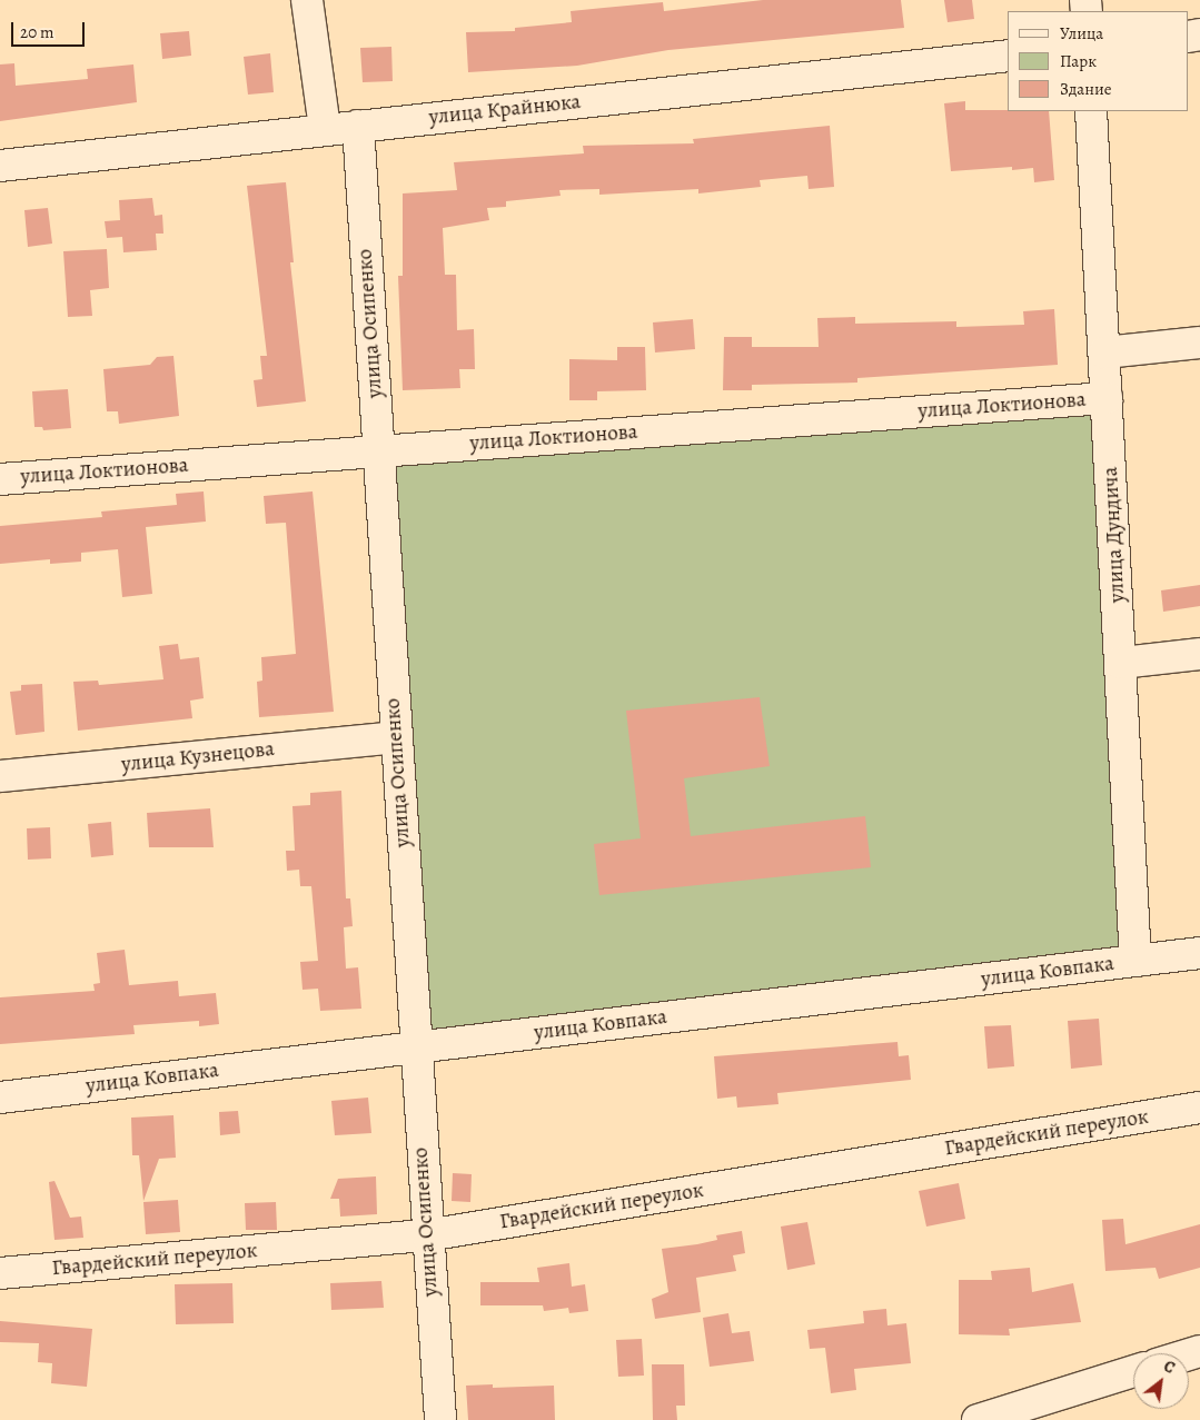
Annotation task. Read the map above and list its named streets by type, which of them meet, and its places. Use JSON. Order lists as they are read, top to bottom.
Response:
{
  "streets": {
    "street": [
      "улица Крайнюка",
      "улица Осипенко",
      "улица Локтионова",
      "улица Дундича",
      "улица Кузнецова",
      "улица Ковпака",
      "Гвардейский переулок"
    ]
  },
  "crossings": [
    ["улица Крайнюка", "улица Осипенко"],
    ["улица Осипенко", "улица Локтионова"],
    ["улица Осипенко", "улица Кузнецова"],
    ["улица Осипенко", "улица Ковпака"],
    ["улица Осипенко", "Гвардейский переулок"],
    ["улица Локтионова", "улица Дундича"],
    ["улица Дундича", "улица Ковпака"]
  ],
  "legend": ["Улица", "Парк", "Здание"],
  "scale_bar": "20 m",
  "north": "top right"
}
